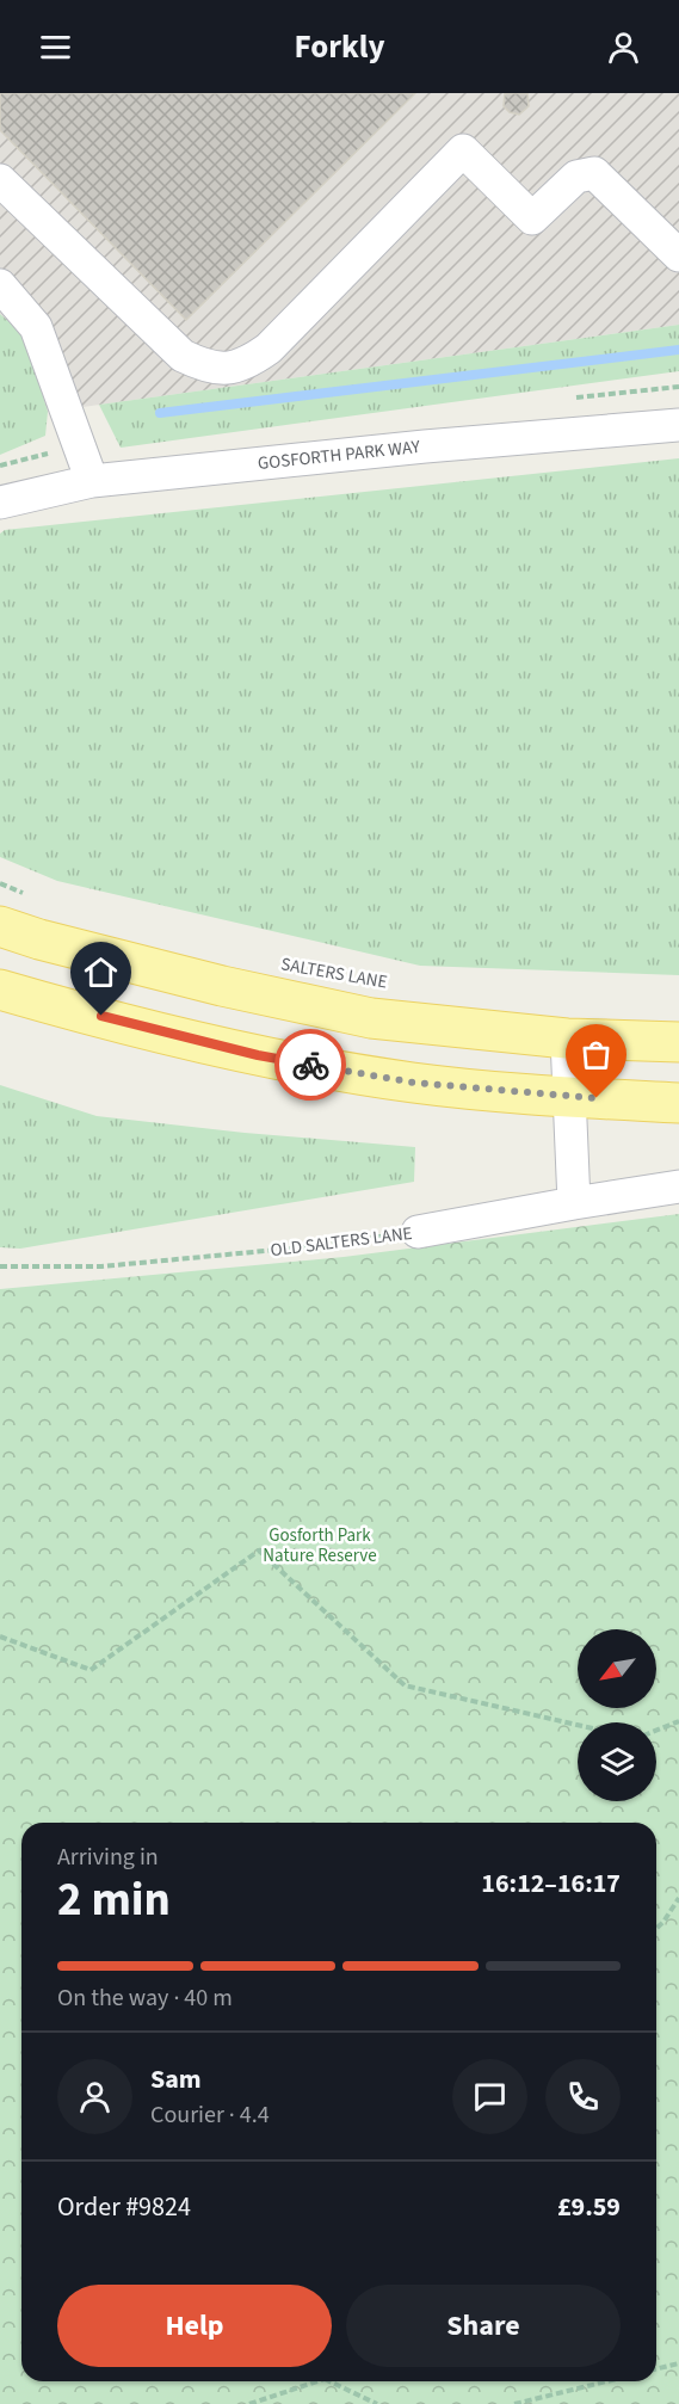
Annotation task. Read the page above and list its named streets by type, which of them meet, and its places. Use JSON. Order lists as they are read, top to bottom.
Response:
{
  "streets": {
    "main road": ["SALTERS LANE"],
    "street": ["GOSFORTH PARK WAY", "OLD SALTERS LANE"]
  },
  "parks": ["Gosforth Park Nature Reserve"],
  "north": "bottom left",
  "page": {
    "header": "Forkly",
    "heading": ["2 min", "Arriving in", "16:12–16:17"],
    "panel": [
      "Sam",
      "Courier · 4.4",
      "Order #9824",
      "£9.59"
    ],
    "bar": "On the way · 40 m",
    "buttons": ["Help", "Share"]
  }
}
